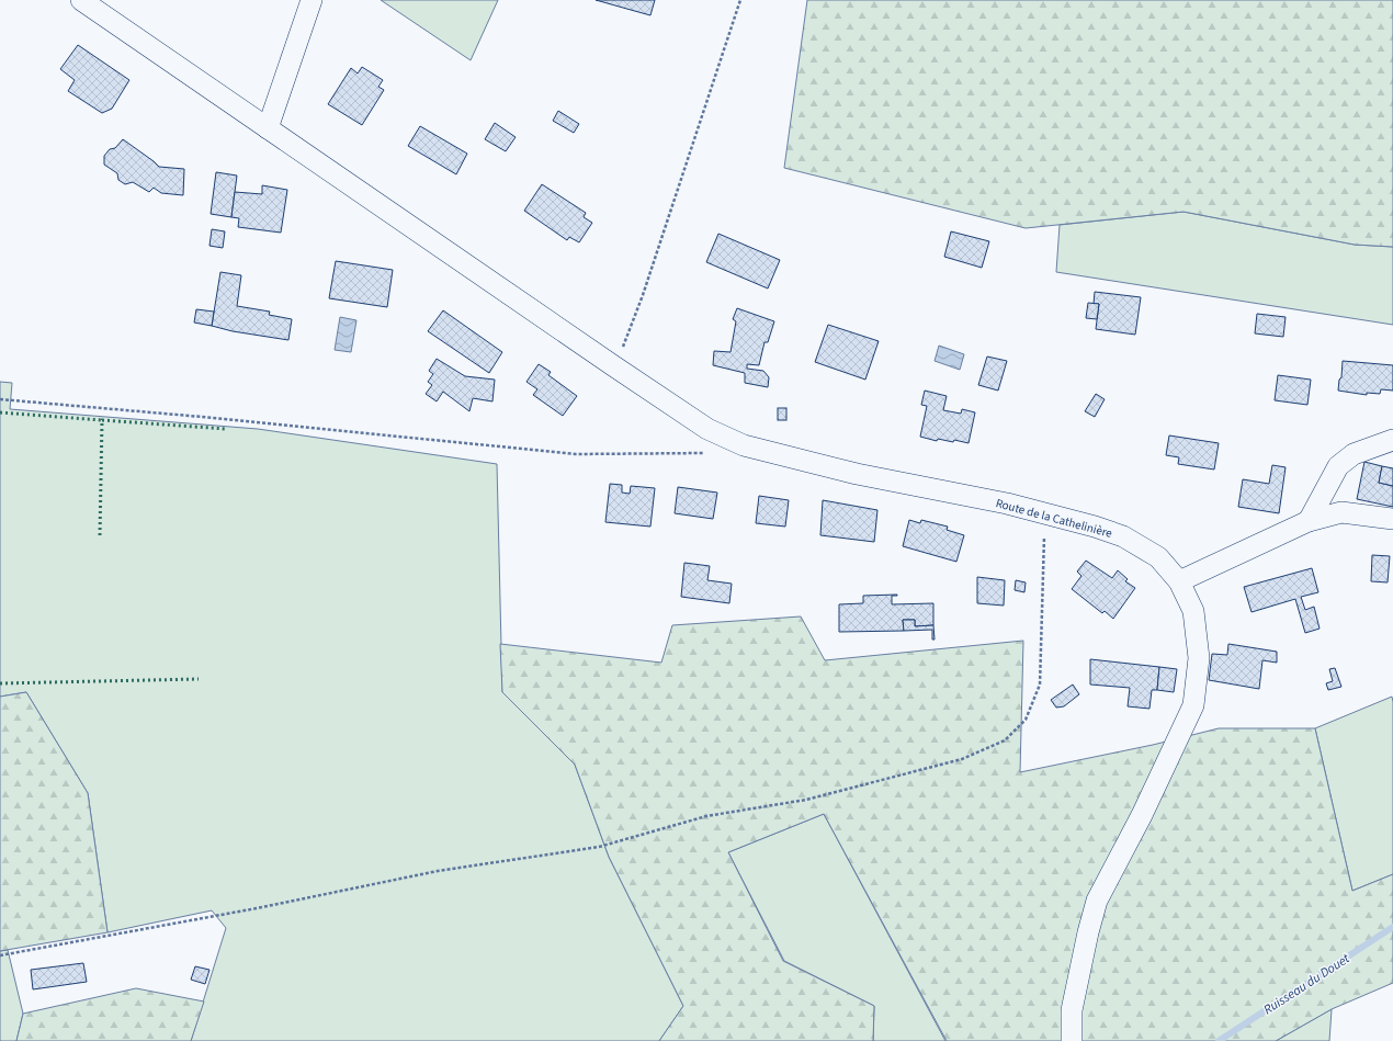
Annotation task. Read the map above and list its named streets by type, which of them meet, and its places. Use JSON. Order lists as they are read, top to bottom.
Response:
{
  "streets": {
    "street": ["Route de la Cathelinière"]
  },
  "water": ["Ruisseau du Douet"]
}
